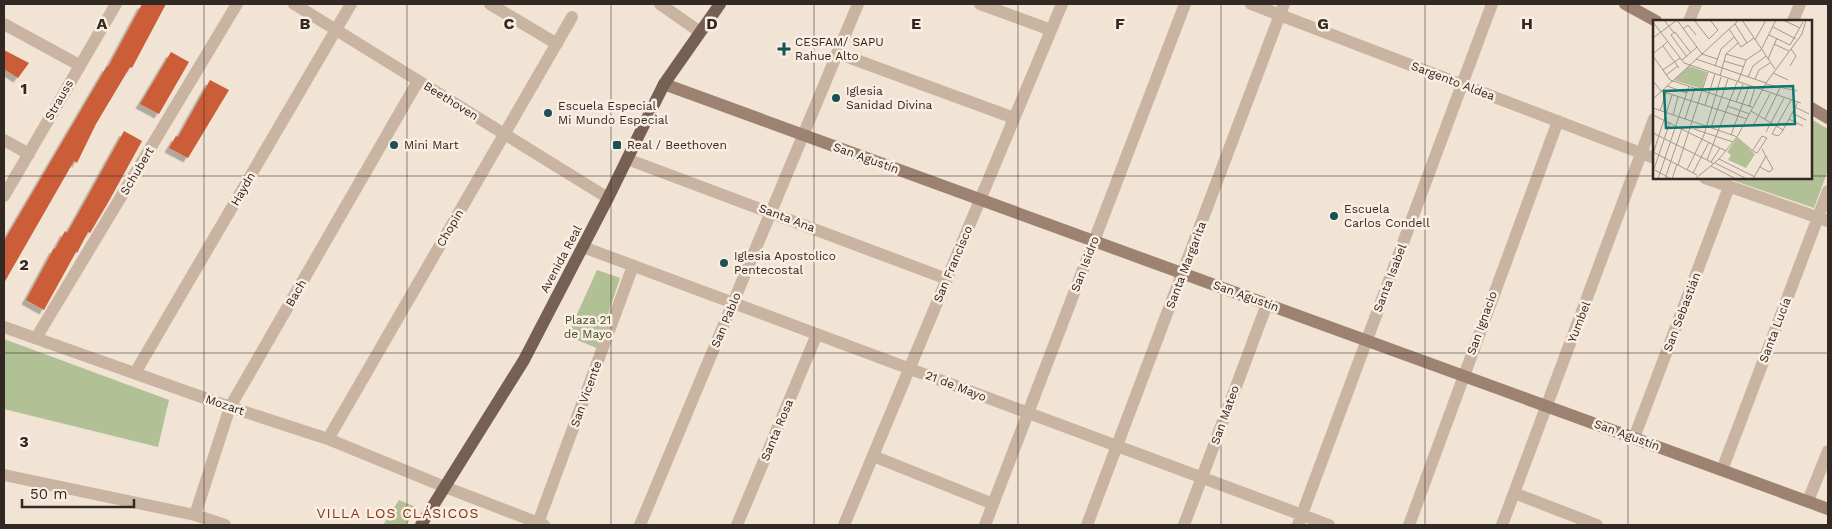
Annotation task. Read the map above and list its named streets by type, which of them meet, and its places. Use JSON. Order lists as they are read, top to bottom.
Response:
{
  "streets": {
    "main road": ["Avenida Real"],
    "street": [
      "Sargento Aldea",
      "Strauss",
      "Beethoven",
      "San Agustín",
      "Schubert",
      "Haydn",
      "Santa Ana",
      "Chopin",
      "San Francisco",
      "San Isidro",
      "Santa Margarita",
      "Santa Isabel",
      "Bach",
      "San Sebastián",
      "San Pablo",
      "Yumbel",
      "San Ignacio",
      "Santa Lucía",
      "21 de Mayo",
      "San Vicente",
      "Mozart",
      "San Mateo",
      "Santa Rosa"
    ]
  },
  "crossings": [
    ["Sargento Aldea", "Santa Margarita"],
    ["Sargento Aldea", "Santa Isabel"],
    ["Sargento Aldea", "Yumbel"],
    ["Sargento Aldea", "San Ignacio"],
    ["Beethoven", "Haydn"],
    ["Beethoven", "Chopin"],
    ["Beethoven", "Avenida Real"],
    ["Beethoven", "Bach"],
    ["San Agustín", "Avenida Real"],
    ["San Agustín", "San Francisco"],
    ["San Agustín", "San Isidro"],
    ["San Agustín", "Santa Margarita"],
    ["San Agustín", "Santa Isabel"],
    ["San Agustín", "San Sebastián"],
    ["San Agustín", "San Pablo"],
    ["San Agustín", "Yumbel"],
    ["San Agustín", "San Ignacio"],
    ["San Agustín", "Santa Lucía"],
    ["San Agustín", "San Mateo"],
    ["Schubert", "Mozart"],
    ["Haydn", "Mozart"],
    ["Santa Ana", "Avenida Real"],
    ["Santa Ana", "San Francisco"],
    ["Santa Ana", "San Pablo"],
    ["Chopin", "Mozart"],
    ["Avenida Real", "21 de Mayo"],
    ["Avenida Real", "Mozart"],
    ["San Francisco", "21 de Mayo"],
    ["San Isidro", "21 de Mayo"],
    ["Santa Margarita", "21 de Mayo"],
    ["Santa Isabel", "21 de Mayo"],
    ["Bach", "Mozart"],
    ["San Pablo", "21 de Mayo"],
    ["21 de Mayo", "San Vicente"],
    ["21 de Mayo", "San Mateo"],
    ["21 de Mayo", "Santa Rosa"],
    ["San Vicente", "Mozart"]
  ],
  "districts": ["VILLA LOS CLÁSICOS"],
  "parks": ["Plaza 21 de Mayo"],
  "places": {
    "health": ["CESFAM/ SAPU Rahue Alto"],
    "other": [
      "Iglesia Sanidad Divina",
      "Escuela Especial Mi Mundo Especial",
      "Mini Mart",
      "Escuela Carlos Condell",
      "Iglesia Apostolico Pentecostal"
    ],
    "transit": ["Real / Beethoven"]
  },
  "scale_bar": "50 m",
  "grid": {
    "columns": [
      "A",
      "B",
      "C",
      "D",
      "E",
      "F",
      "G",
      "H"
    ],
    "rows": ["1", "2", "3"]
  }
}
